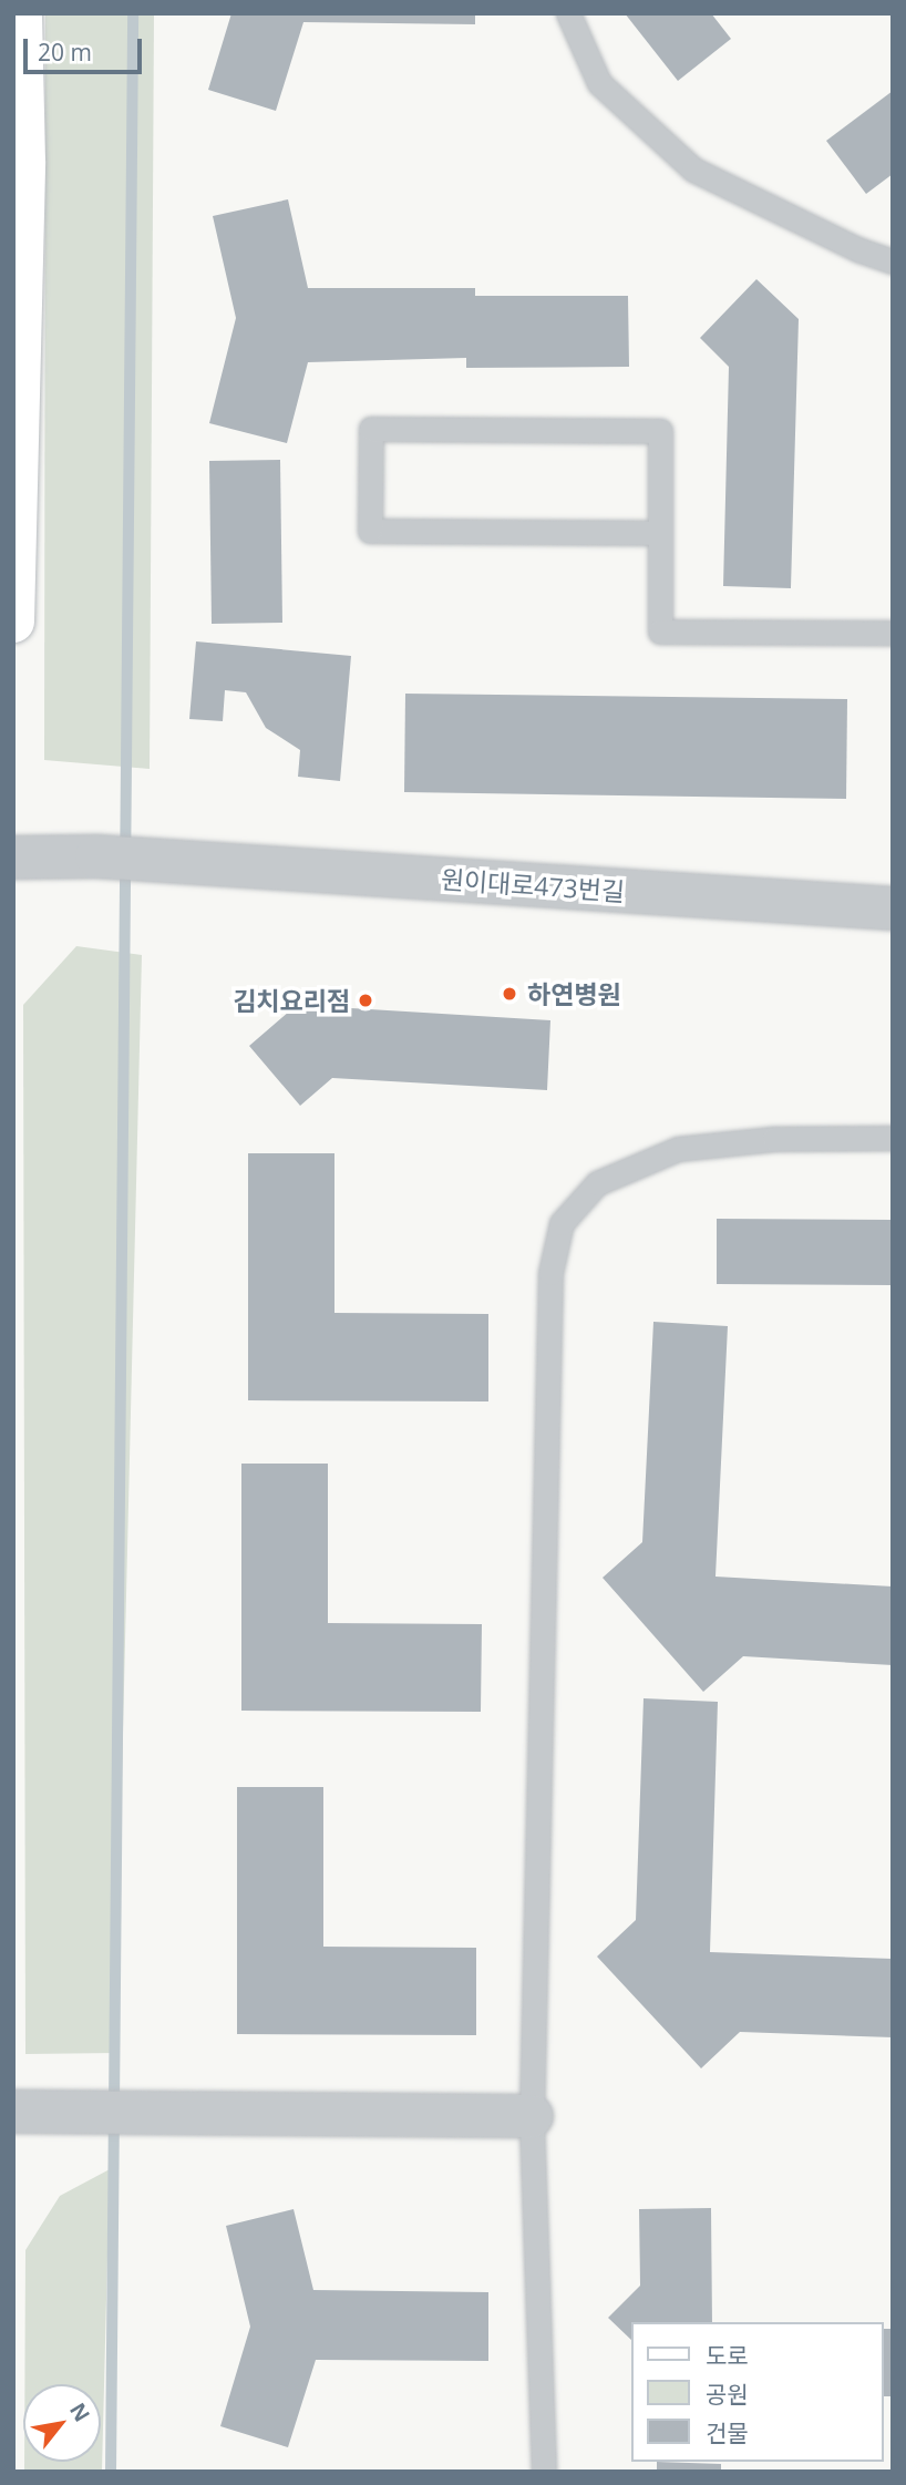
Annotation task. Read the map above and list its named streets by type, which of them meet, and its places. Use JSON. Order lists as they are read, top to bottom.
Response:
{
  "streets": {
    "street": ["원이대로473번길"]
  },
  "places": ["하연병원", "김치요리점"],
  "legend": ["도로", "공원", "건물"],
  "scale_bar": "20 m",
  "north": "top right"
}
